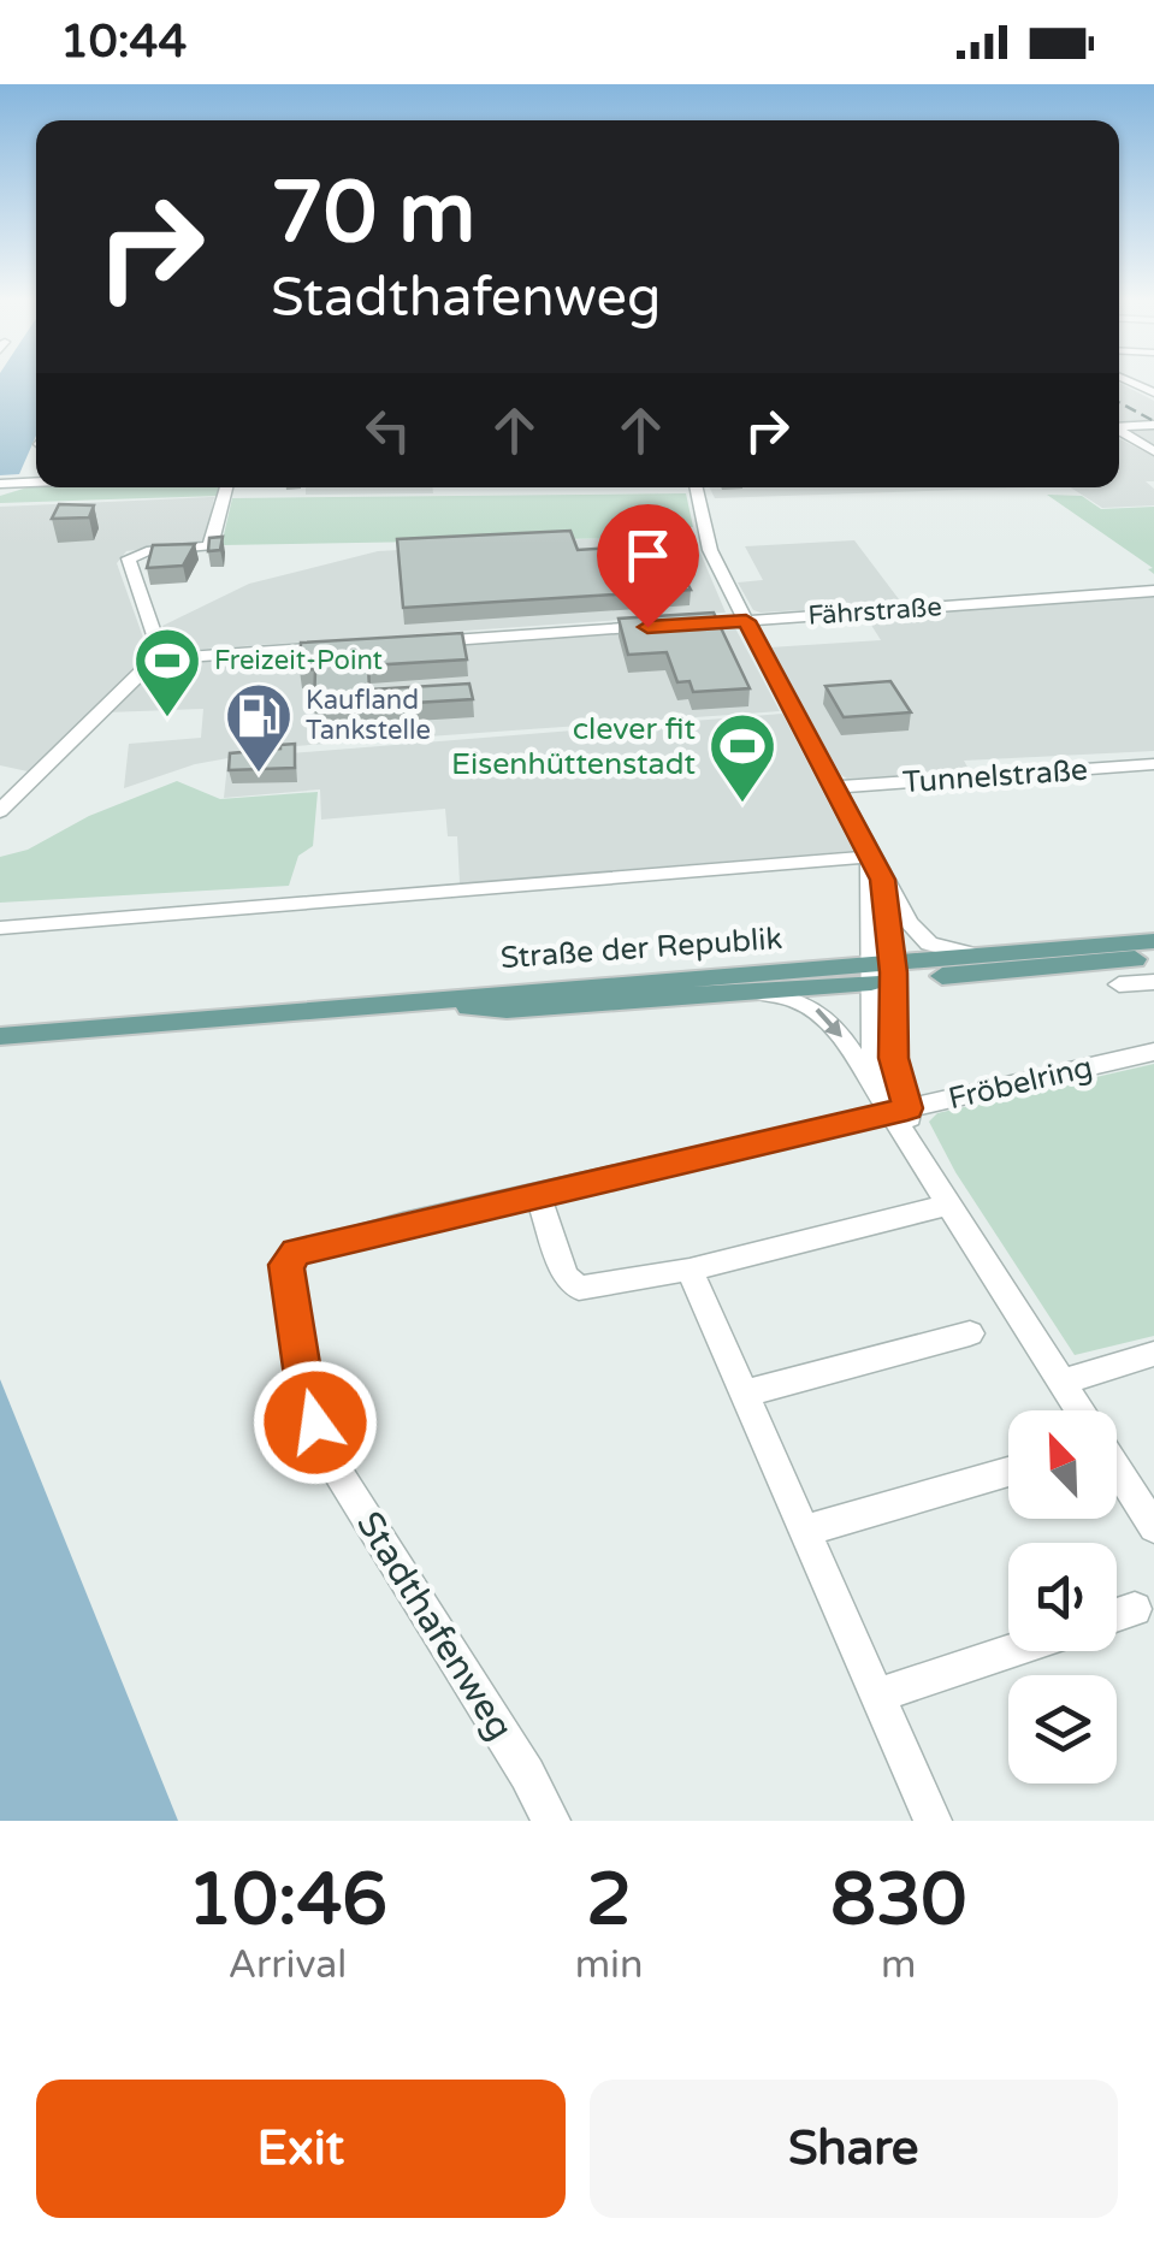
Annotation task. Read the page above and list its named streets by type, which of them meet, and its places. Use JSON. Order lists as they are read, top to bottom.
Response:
{
  "streets": {
    "main road": ["Straße der Republik"],
    "street": [
      "Fährstraße",
      "Tunnelstraße",
      "Fröbelring",
      "Stadthafenweg"
    ]
  },
  "crossings": [
    ["Fröbelring", "Stadthafenweg"]
  ],
  "places": {
    "sports": ["Freizeit-Point", "clever fit Eisenhüttenstadt"],
    "fuel station": ["Kaufland Tankstelle"]
  },
  "north": "top left",
  "page": {
    "status": "10:44",
    "turn": ["70 m", "Stadthafenweg"],
    "eta": [
      "10:46",
      "Arrival",
      "2",
      "min",
      "830",
      "m"
    ],
    "buttons": ["Exit", "Share"]
  }
}
